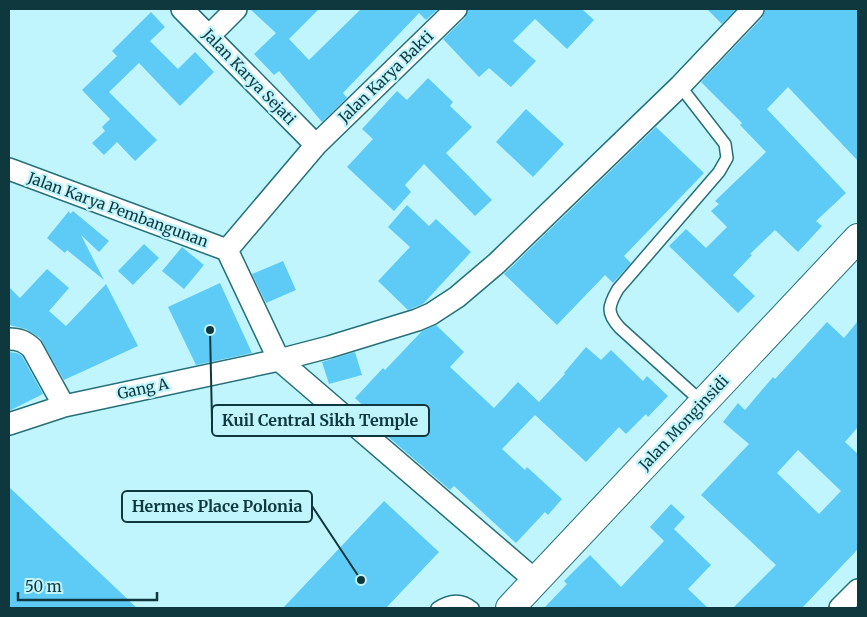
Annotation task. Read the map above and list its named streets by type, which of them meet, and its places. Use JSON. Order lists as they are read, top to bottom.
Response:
{
  "streets": {
    "main road": ["Jalan Monginsidi"],
    "street": [
      "Jalan Karya Sejati",
      "Jalan Karya Bakti",
      "Jalan Karya Pembangunan",
      "Gang A"
    ]
  },
  "crossings": [
    ["Jalan Karya Sejati", "Jalan Karya Bakti"],
    ["Jalan Karya Bakti", "Jalan Karya Pembangunan"]
  ],
  "places": ["Kuil Central Sikh Temple", "Hermes Place Polonia"],
  "scale_bar": "50 m"
}
